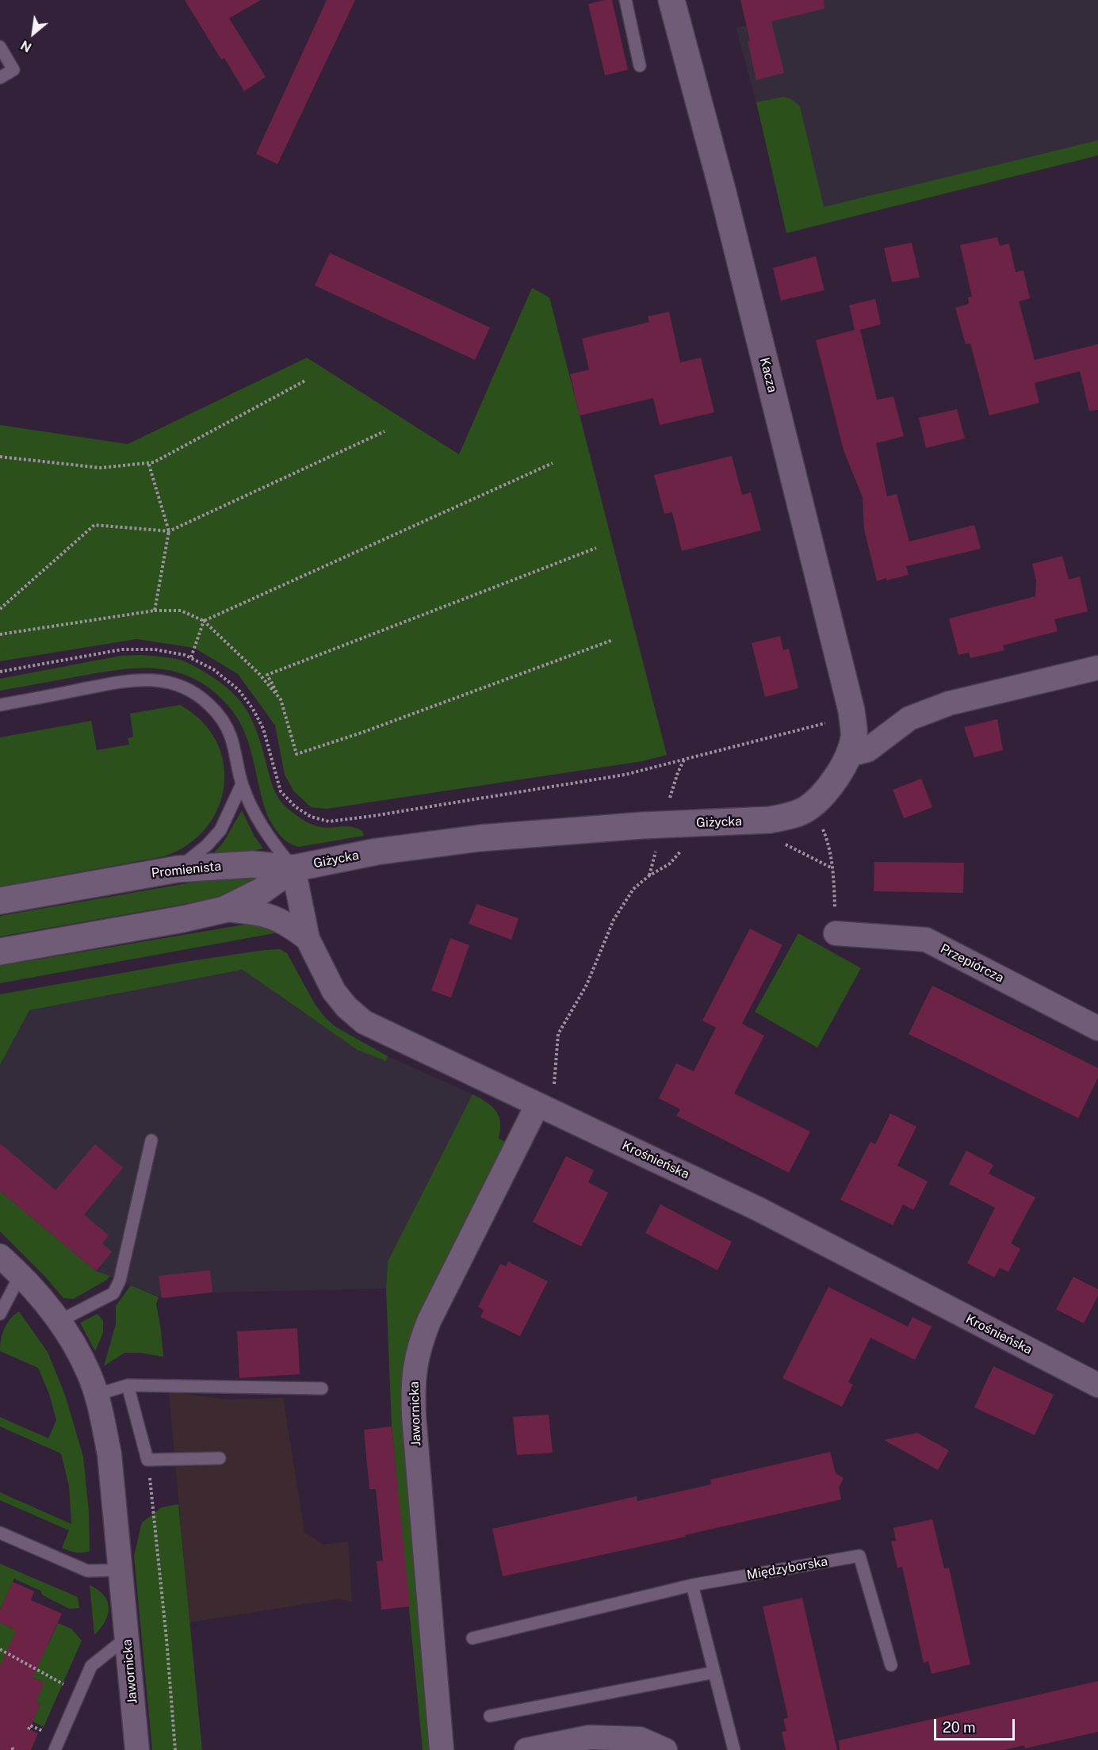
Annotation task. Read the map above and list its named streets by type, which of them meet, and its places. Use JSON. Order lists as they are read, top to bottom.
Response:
{
  "streets": {
    "street": [
      "Kacza",
      "Giżycka",
      "Promienista",
      "Przepiórcza",
      "Krośnieńska",
      "Jawornicka"
    ],
    "lane": ["Międzyborska"]
  },
  "crossings": [
    ["Kacza", "Giżycka"],
    ["Giżycka", "Promienista"],
    ["Giżycka", "Krośnieńska"],
    ["Promienista", "Krośnieńska"],
    ["Krośnieńska", "Jawornicka"]
  ],
  "scale_bar": "20 m",
  "north": "bottom left"
}
